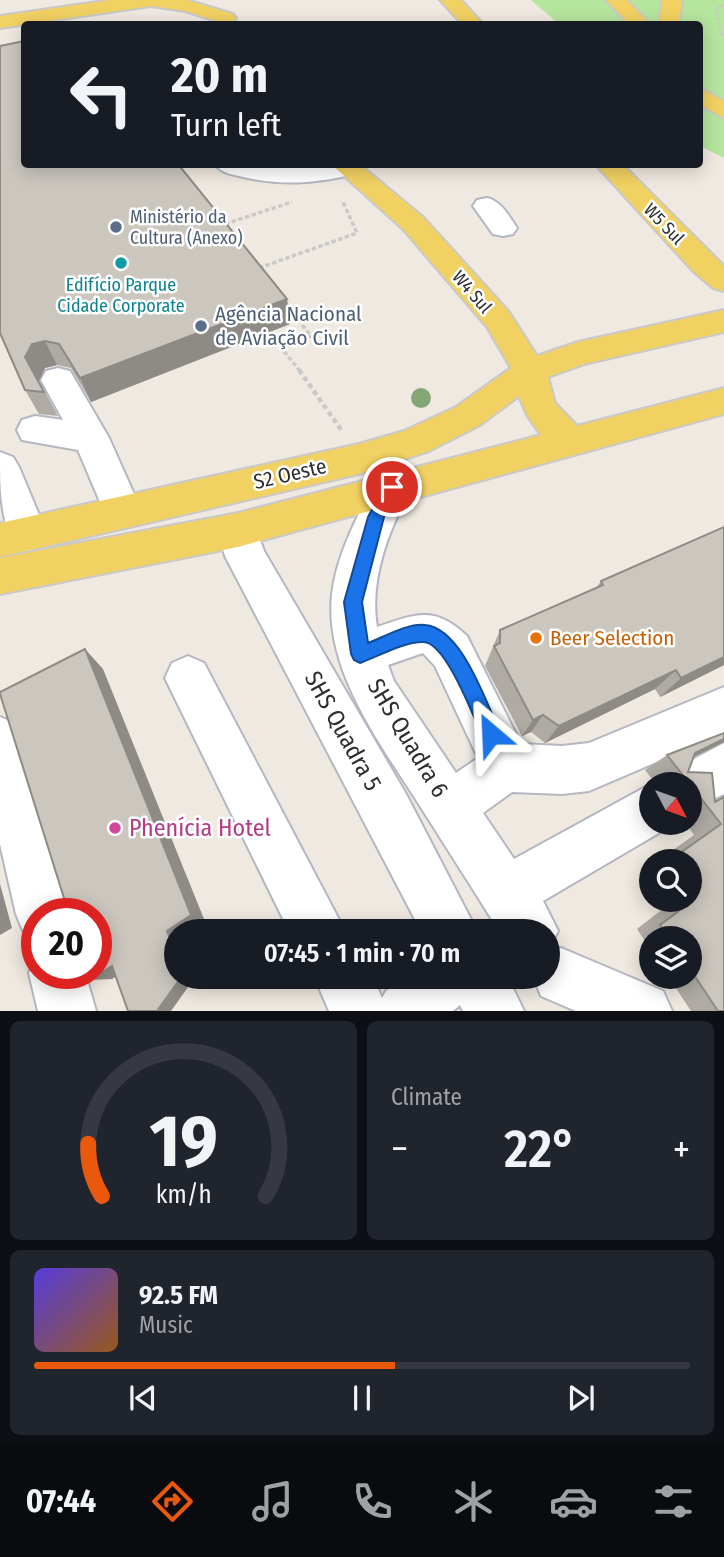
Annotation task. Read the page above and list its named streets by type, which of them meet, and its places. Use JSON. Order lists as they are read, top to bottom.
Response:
{
  "streets": {
    "main road": ["W5 Sul", "W4 Sul", "S2 Oeste"],
    "street": ["SHS Quadra 5", "SHS Quadra 6"]
  },
  "crossings": [
    ["W4 Sul", "S2 Oeste"],
    ["S2 Oeste", "SHS Quadra 5"],
    ["S2 Oeste", "SHS Quadra 6"]
  ],
  "places": [
    "Ministério da Cultura (Anexo)",
    "Edifício Parque Cidade Corporate",
    "Agência Nacional de Aviação Civil",
    "Beer Selection",
    "Phenícia Hotel"
  ],
  "north": "bottom right",
  "page": {
    "turn": ["20 m", "Turn left"],
    "limit": "20",
    "trip": "07:45 · 1 min · 70 m",
    "tile": "Climate",
    "heat": ["−", "22°", "+"],
    "song": ["92.5 FM", "Music"],
    "tabs": "07:44",
    "gauge": ["19", "km/h"]
  }
}
